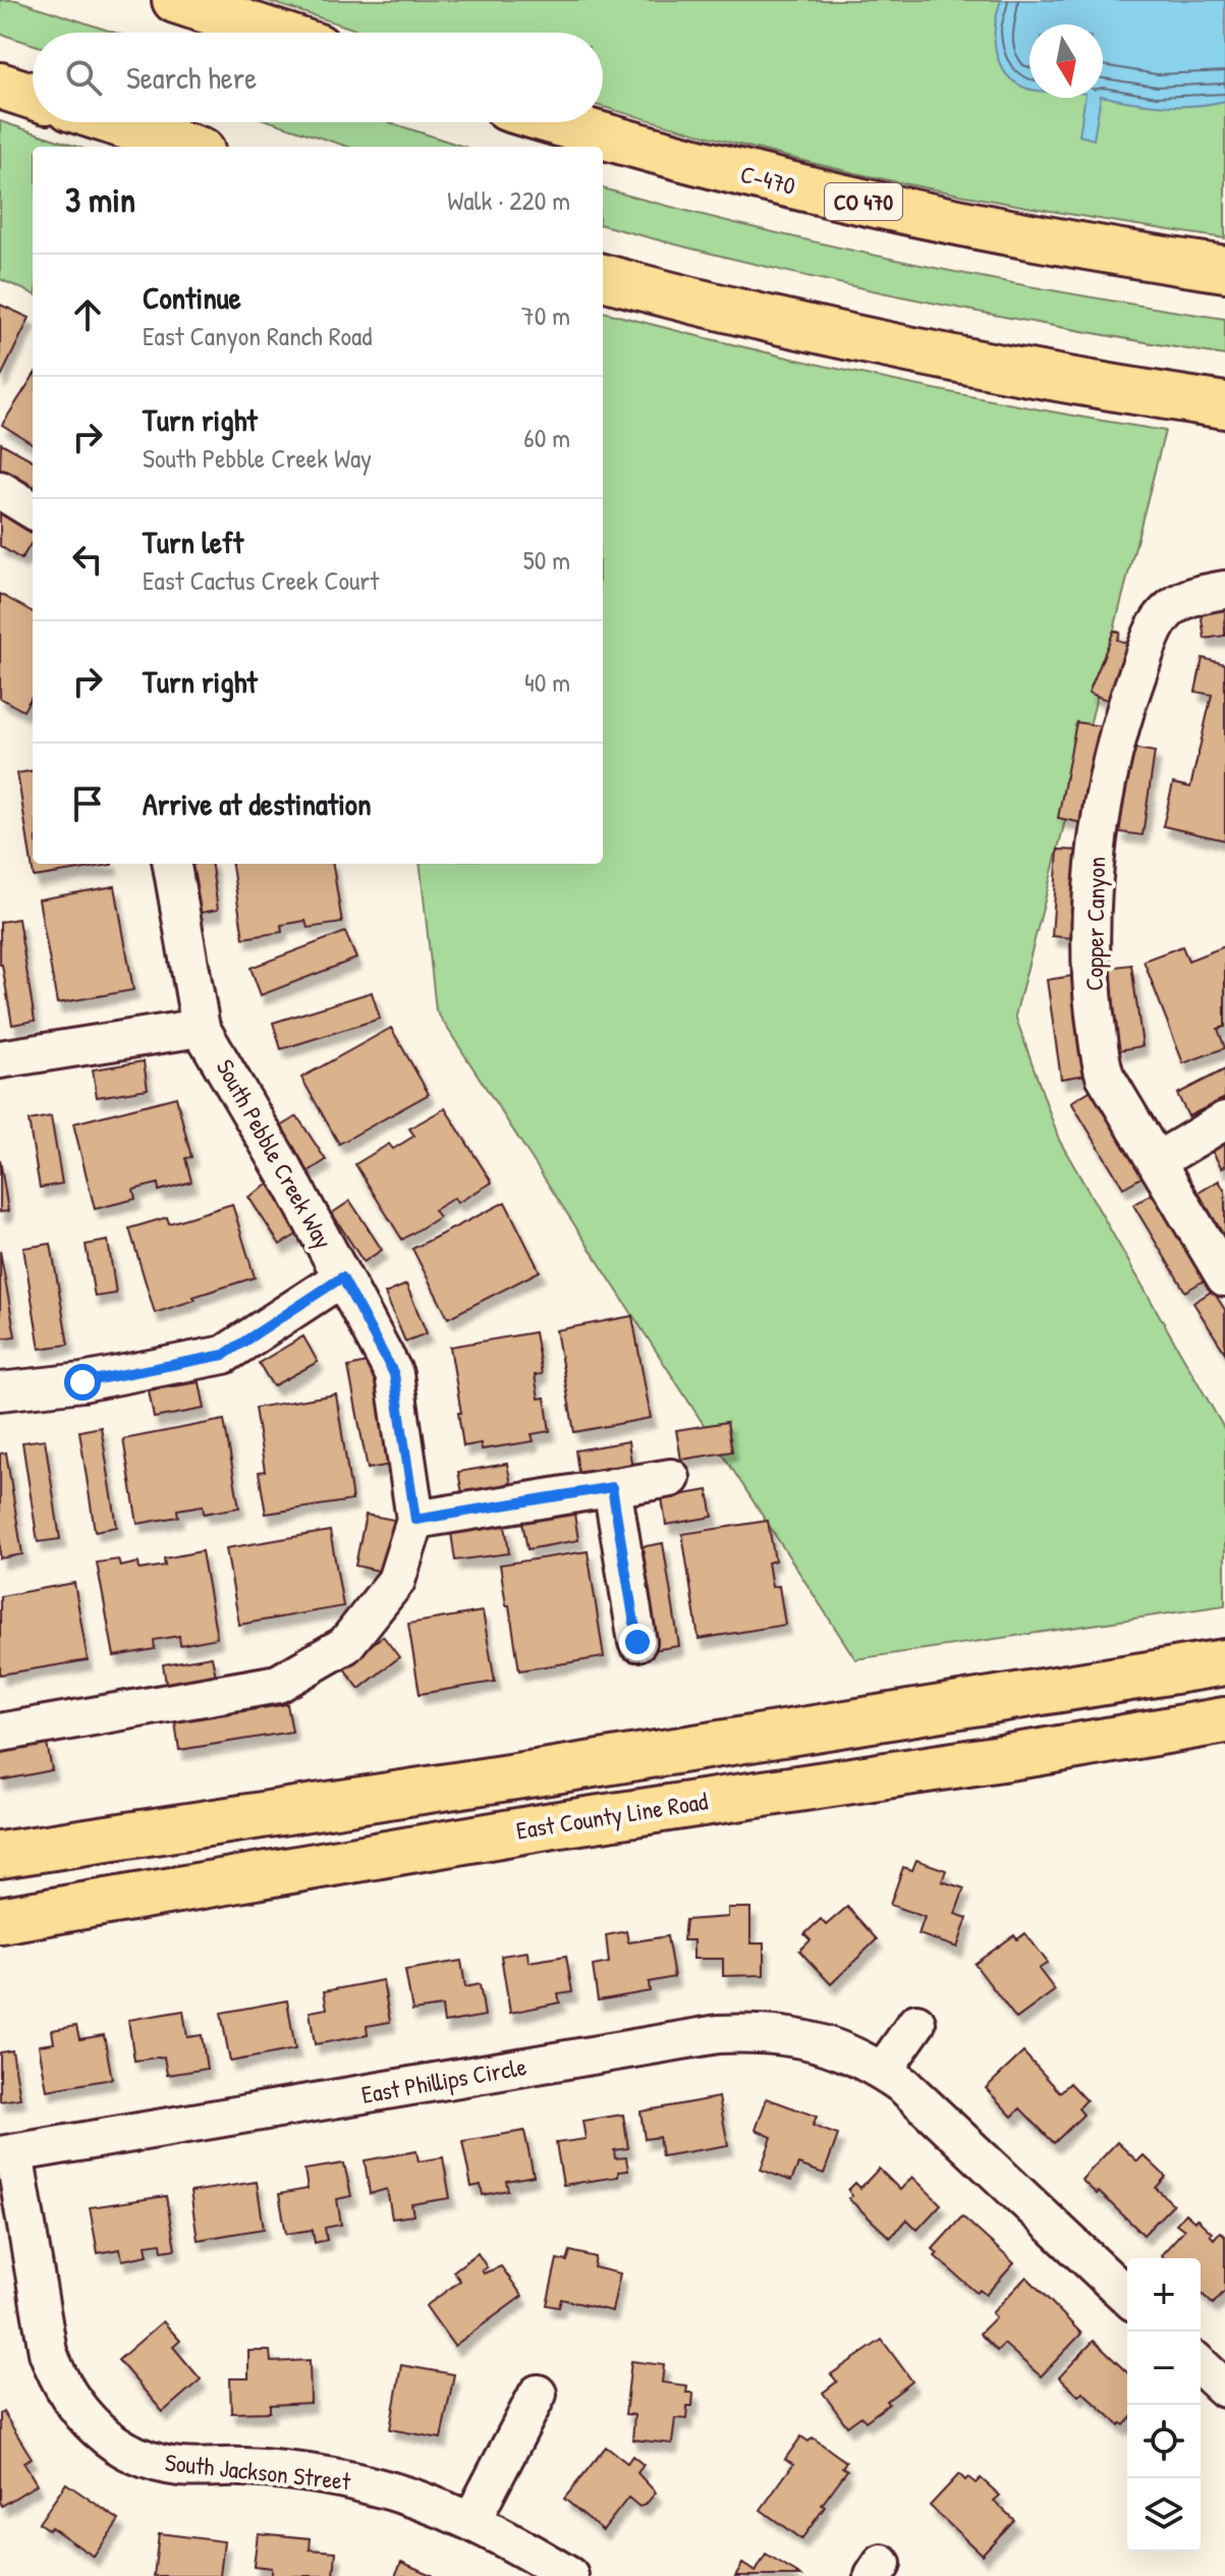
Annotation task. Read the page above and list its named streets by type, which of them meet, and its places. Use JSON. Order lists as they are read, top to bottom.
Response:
{
  "streets": {
    "main road": ["C-470", "CO 470", "East County Line Road"],
    "street": [
      "Copper Canyon",
      "South Pebble Creek Way",
      "East Phillips Circle",
      "South Jackson Street"
    ]
  },
  "crossings": [
    ["East Phillips Circle", "South Jackson Street"]
  ],
  "north": "bottom",
  "page": {
    "search": "Search here",
    "heading": ["3 min", "Walk · 220 m"],
    "list": [
      ["Continue", "East Canyon Ranch Road", "70 m"],
      ["Turn right", "South Pebble Creek Way", "60 m"],
      ["Turn left", "East Cactus Creek Court", "50 m"],
      ["Turn right", "40 m"],
      "Arrive at destination"
    ],
    "map_buttons": ["+", "−"]
  }
}
